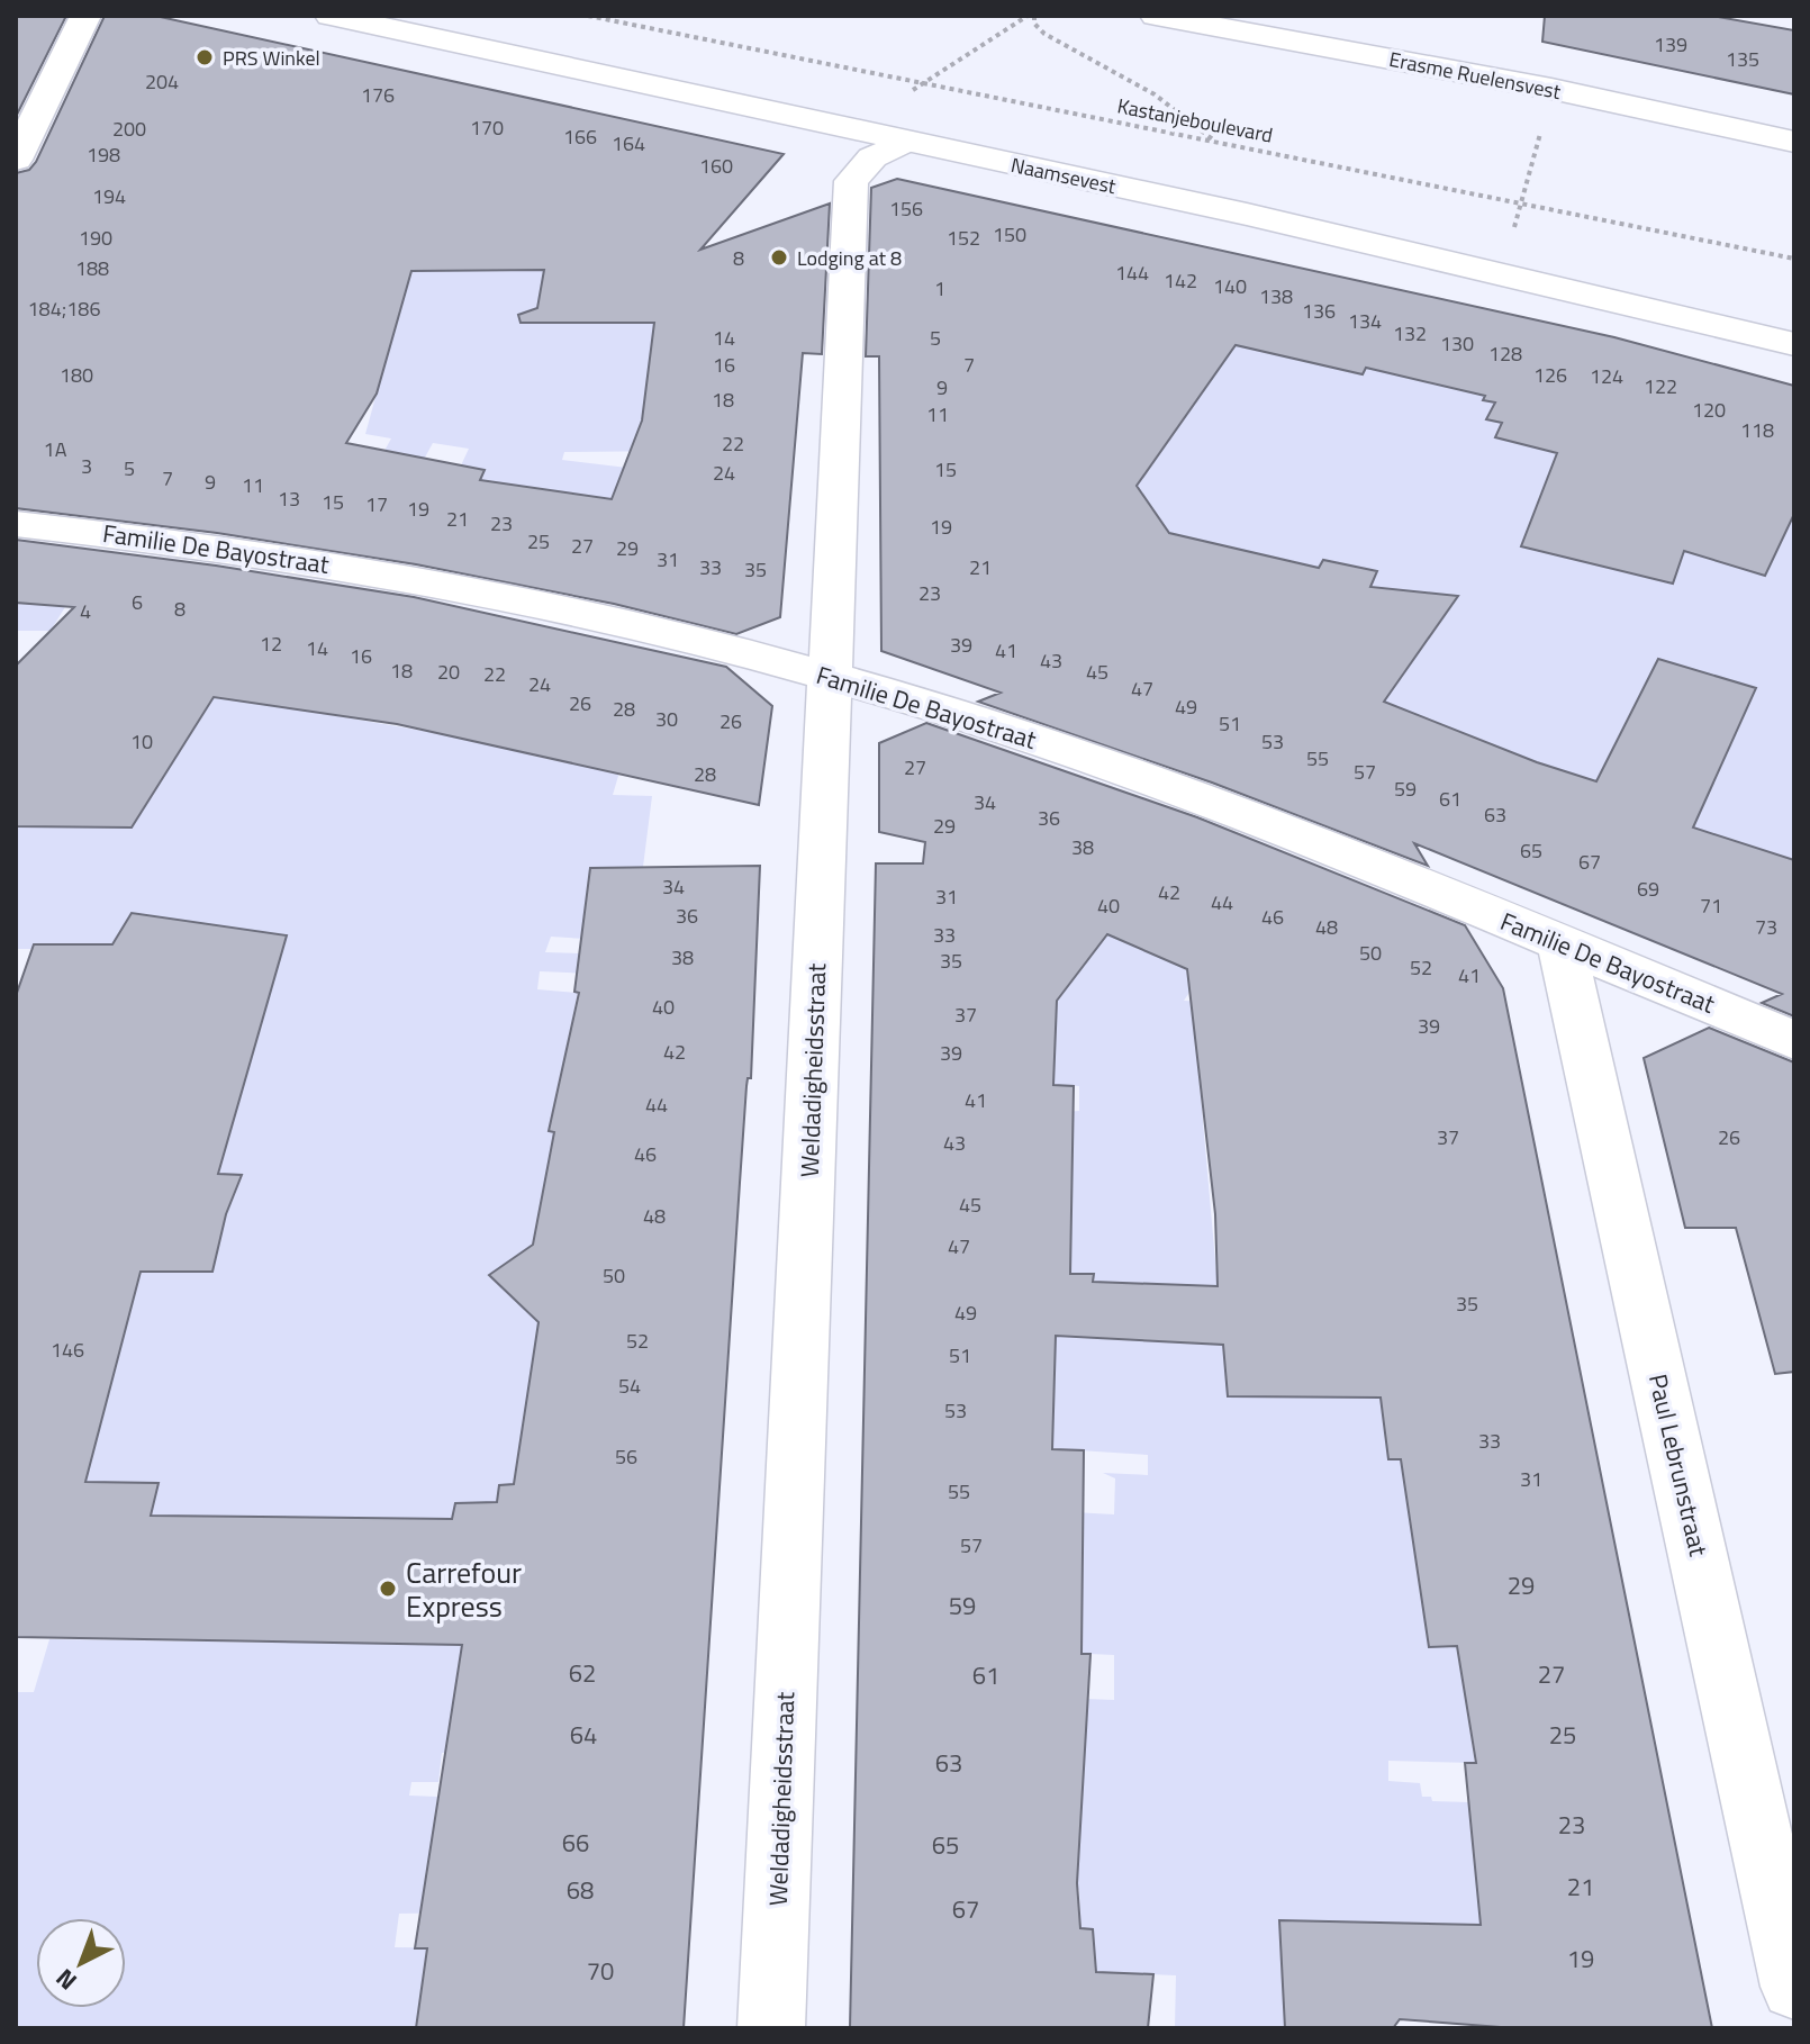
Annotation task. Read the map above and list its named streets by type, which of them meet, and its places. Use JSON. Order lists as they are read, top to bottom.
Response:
{
  "streets": {
    "street": [
      "Erasme Ruelensvest",
      "Naamsevest",
      "Familie De Bayostraat",
      "Weldadigheidsstraat",
      "Paul Lebrunstraat"
    ],
    "path": ["Kastanjeboulevard"]
  },
  "crossings": [
    ["Naamsevest", "Weldadigheidsstraat"],
    ["Familie De Bayostraat", "Weldadigheidsstraat"],
    ["Familie De Bayostraat", "Paul Lebrunstraat"]
  ],
  "places": ["PRS Winkel", "Lodging at 8", "Carrefour Express"],
  "house_numbers": [
    "139",
    "135",
    "204",
    "176",
    "170",
    "200",
    "166",
    "164",
    "198",
    "160",
    "194",
    "156",
    "150",
    "190",
    "152",
    "8",
    "188",
    "144",
    "142",
    "140",
    "1",
    "138",
    "184;186",
    "136",
    "134",
    "132",
    "14",
    "5",
    "130",
    "128",
    "16",
    "7",
    "180",
    "126",
    "124",
    "122",
    "9",
    "18",
    "120",
    "11",
    "118",
    "22",
    "1A",
    "3",
    "5",
    "15",
    "24",
    "7",
    "9",
    "11",
    "13",
    "15",
    "17",
    "19",
    "21",
    "23",
    "19",
    "25",
    "27",
    "29",
    "31",
    "33",
    "21",
    "35",
    "23",
    "6",
    "8",
    "4",
    "12",
    "39",
    "14",
    "41",
    "16",
    "43",
    "18",
    "20",
    "45",
    "22",
    "24",
    "47",
    "26",
    "49",
    "28",
    "30",
    "26",
    "51",
    "10",
    "53",
    "55",
    "27",
    "57",
    "28",
    "59",
    "61",
    "34",
    "63",
    "36",
    "29",
    "38",
    "65",
    "67",
    "34",
    "69",
    "42",
    "31",
    "44",
    "40",
    "71",
    "36",
    "46",
    "48",
    "73",
    "33",
    "50",
    "38",
    "35",
    "52",
    "41",
    "40",
    "37",
    "39",
    "42",
    "39",
    "41",
    "44",
    "37",
    "26",
    "43",
    "46",
    "45",
    "48",
    "47",
    "50",
    "35",
    "49",
    "52",
    "146",
    "51",
    "54",
    "53",
    "33",
    "56",
    "31",
    "55",
    "57",
    "29",
    "59",
    "62",
    "27",
    "61",
    "64",
    "25",
    "63",
    "23",
    "66",
    "65",
    "21",
    "68",
    "67",
    "19",
    "70"
  ],
  "north": "bottom left"
}
